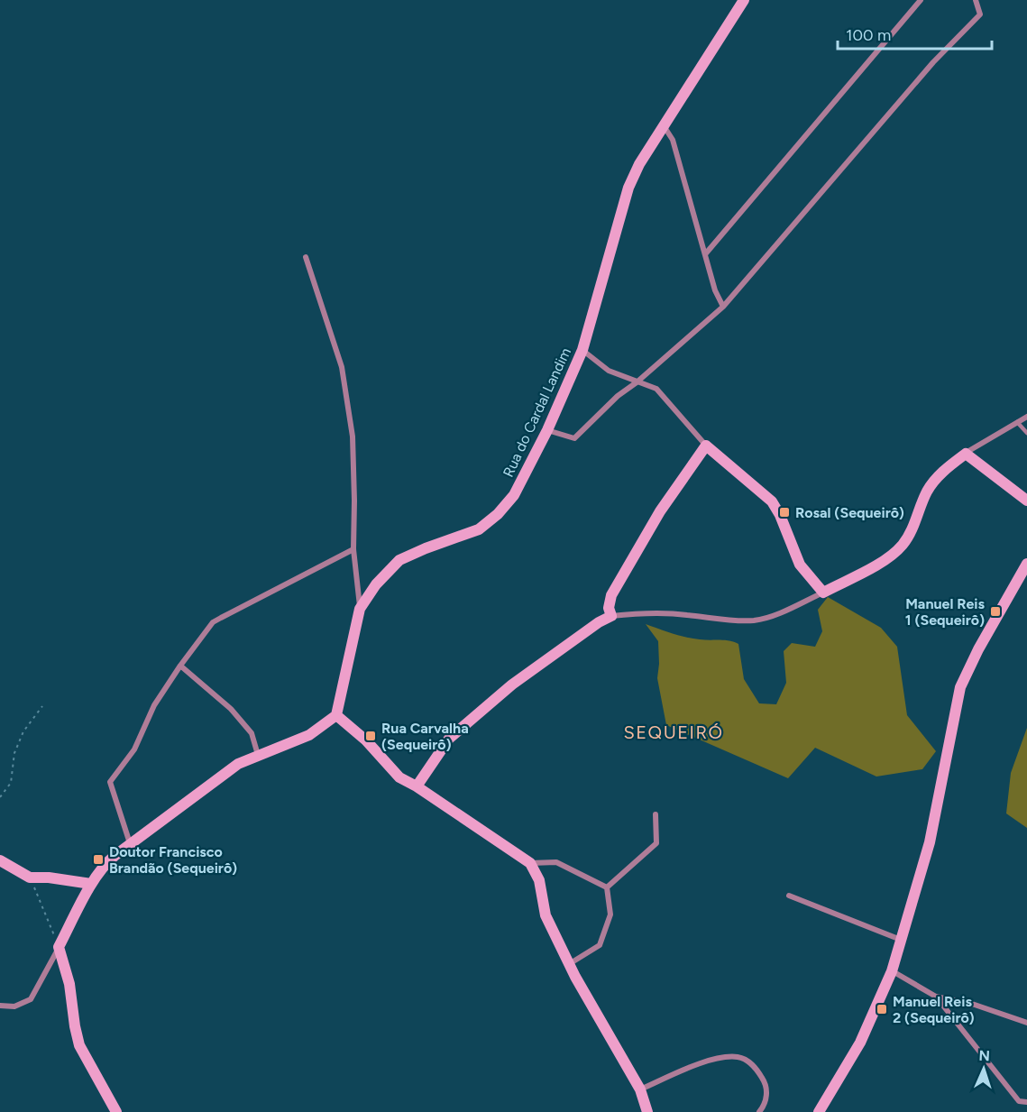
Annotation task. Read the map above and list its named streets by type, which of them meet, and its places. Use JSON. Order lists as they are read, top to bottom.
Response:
{
  "streets": {
    "street": ["Rua do Cardal Landim"]
  },
  "districts": ["SEQUEIRÓ"],
  "places": {
    "transit": [
      "Rosal (Sequeirô)",
      "Manuel Reis 1 (Sequeirô)",
      "Rua Carvalha (Sequeirô)",
      "Doutor Francisco Brandão (Sequeirô)",
      "Manuel Reis 2 (Sequeirô)"
    ]
  },
  "scale_bar": "100 m",
  "north": "top"
}
